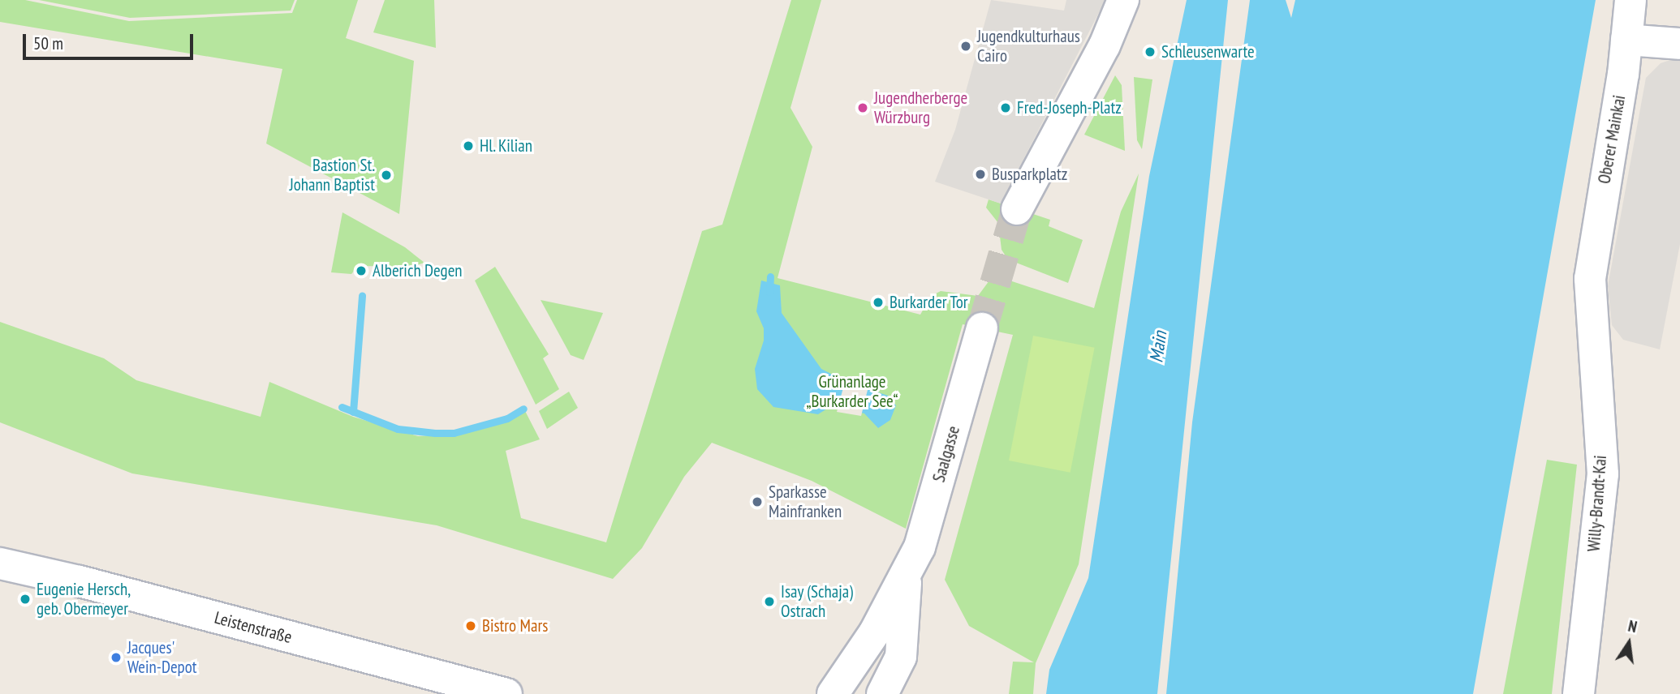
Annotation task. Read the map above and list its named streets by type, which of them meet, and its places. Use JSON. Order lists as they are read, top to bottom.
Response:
{
  "streets": {
    "main road": [
      "Oberer Mainkai",
      "Saalgasse",
      "Willy-Brandt-Kai",
      "Leistenstraße"
    ]
  },
  "crossings": [
    ["Oberer Mainkai", "Willy-Brandt-Kai"]
  ],
  "water": ["Main"],
  "parks": ["Grünanlage „Burkarder See“"],
  "places": [
    "Jugendkulturhaus Cairo",
    "Schleusenwarte",
    "Jugendherberge Würzburg",
    "Fred-Joseph-Platz",
    "Hl. Kilian",
    "Busparkplatz",
    "Bastion St. Johann Baptist",
    "Alberich Degen",
    "Burkarder Tor",
    "Sparkasse Mainfranken",
    "Eugenie Hersch, geb. Obermeyer",
    "Isay (Schaja) Ostrach",
    "Bistro Mars",
    "Jacques' Wein-Depot"
  ],
  "scale_bar": "50 m",
  "north": "top"
}
